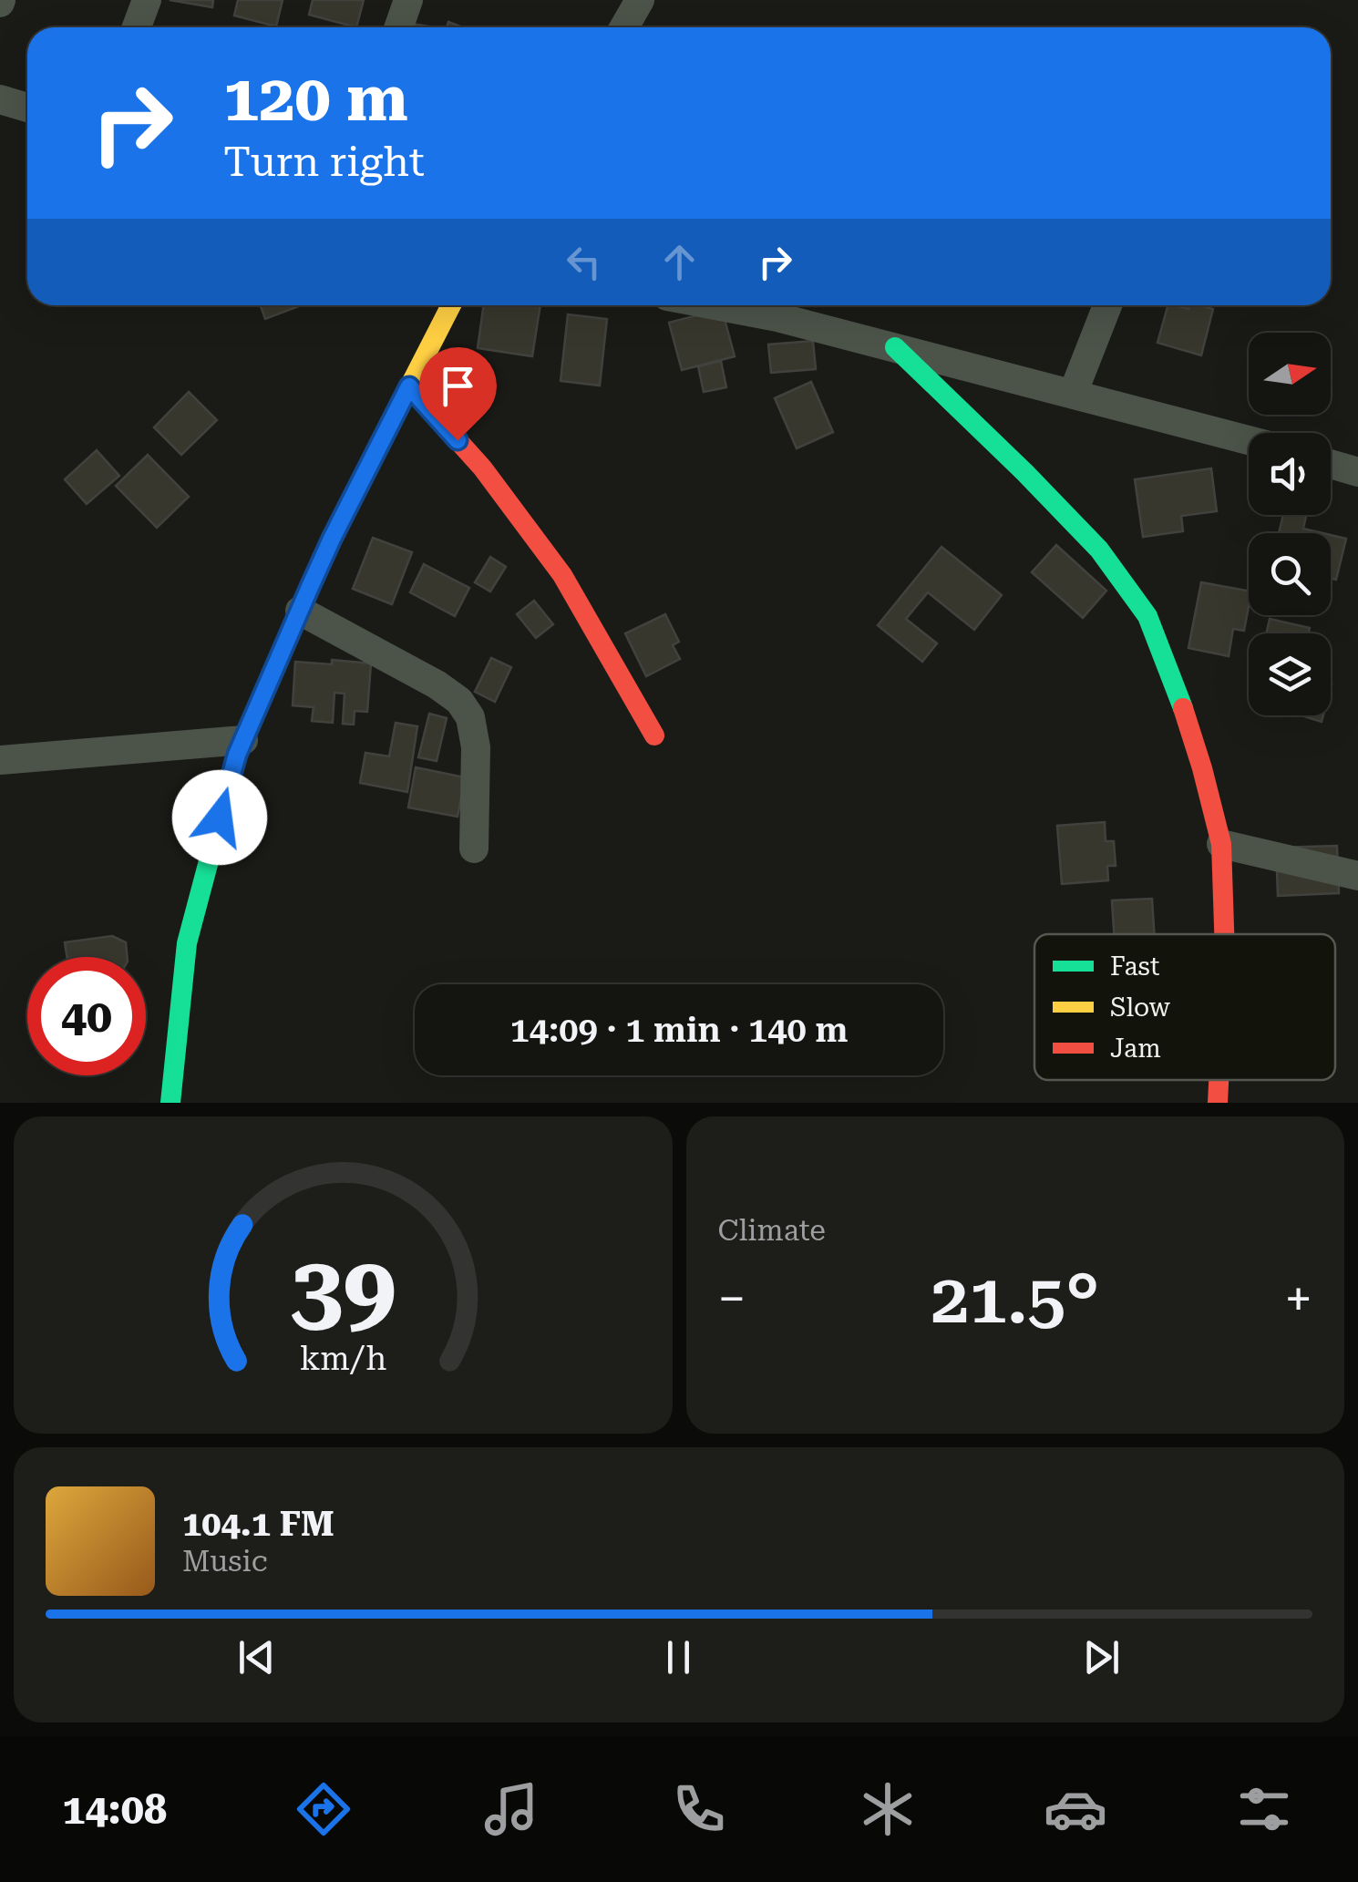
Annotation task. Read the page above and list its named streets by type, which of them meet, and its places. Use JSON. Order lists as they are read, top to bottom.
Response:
{
  "legend": ["Fast", "Slow", "Jam"],
  "north": "right",
  "page": {
    "turn": ["120 m", "Turn right"],
    "limit": "40",
    "trip": "14:09 · 1 min · 140 m",
    "tile": "Climate",
    "heat": ["−", "21.5°", "+"],
    "song": ["104.1 FM", "Music"],
    "tabs": "14:08",
    "gauge": ["39", "km/h"]
  }
}
